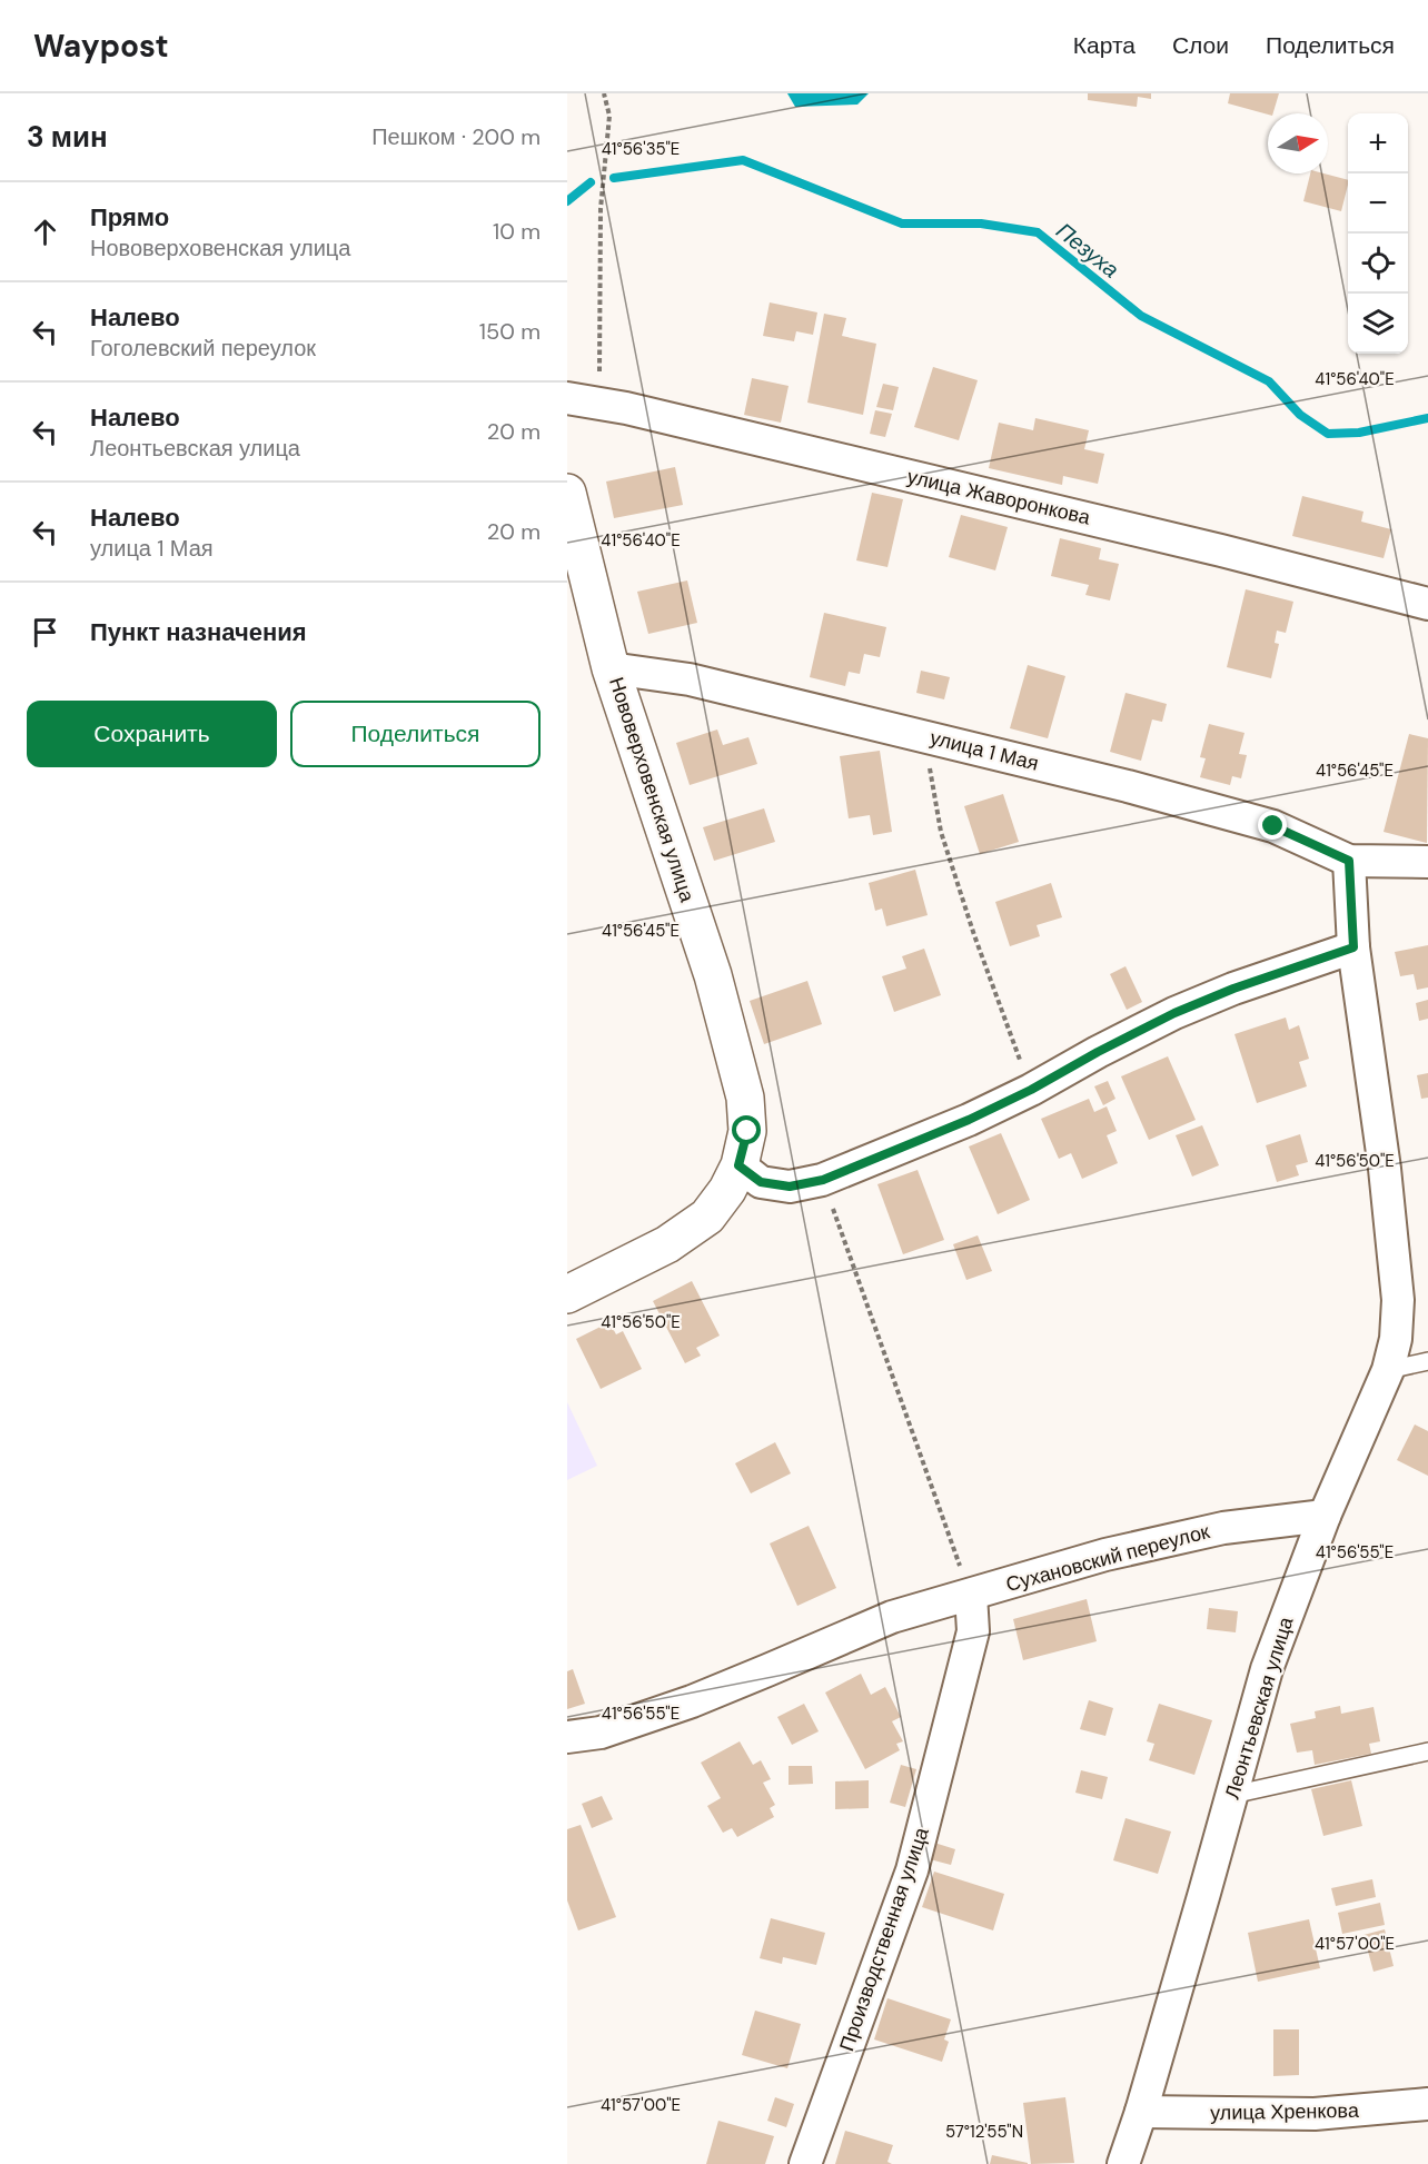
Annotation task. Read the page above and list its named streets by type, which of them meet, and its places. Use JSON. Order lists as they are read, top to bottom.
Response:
{
  "streets": {
    "main road": ["Нововерховенская улица"],
    "street": [
      "улица Жаворонкова",
      "улица 1 Мая",
      "Сухановский переулок",
      "Леонтьевская улица",
      "Производственная улица",
      "улица Хренкова"
    ]
  },
  "crossings": [
    ["улица 1 Мая", "Нововерховенская улица"],
    ["улица 1 Мая", "Леонтьевская улица"],
    ["Сухановский переулок", "Леонтьевская улица"],
    ["Сухановский переулок", "Производственная улица"],
    ["Леонтьевская улица", "улица Хренкова"]
  ],
  "water": ["Пезуха"],
  "north": "right",
  "page": {
    "header": "Waypost",
    "nav": ["Карта", "Слои", "Поделиться"],
    "heading": ["3 мин", "Пешком · 200 m"],
    "map_buttons": ["+", "−"],
    "list": [
      ["Прямо", "Нововерховенская улица", "10 m"],
      ["Налево", "Гоголевский переулок", "150 m"],
      ["Налево", "Леонтьевская улица", "20 m"],
      ["Налево", "улица 1 Мая", "20 m"],
      "Пункт назначения"
    ],
    "buttons": ["Сохранить", "Поделиться"]
  },
  "coordinates": [
    "41°56'35\"E",
    "41°56'40\"E",
    "41°56'45\"E",
    "41°56'50\"E",
    "41°56'55\"E",
    "41°57'00\"E",
    "57°12'55\"N"
  ]
}
